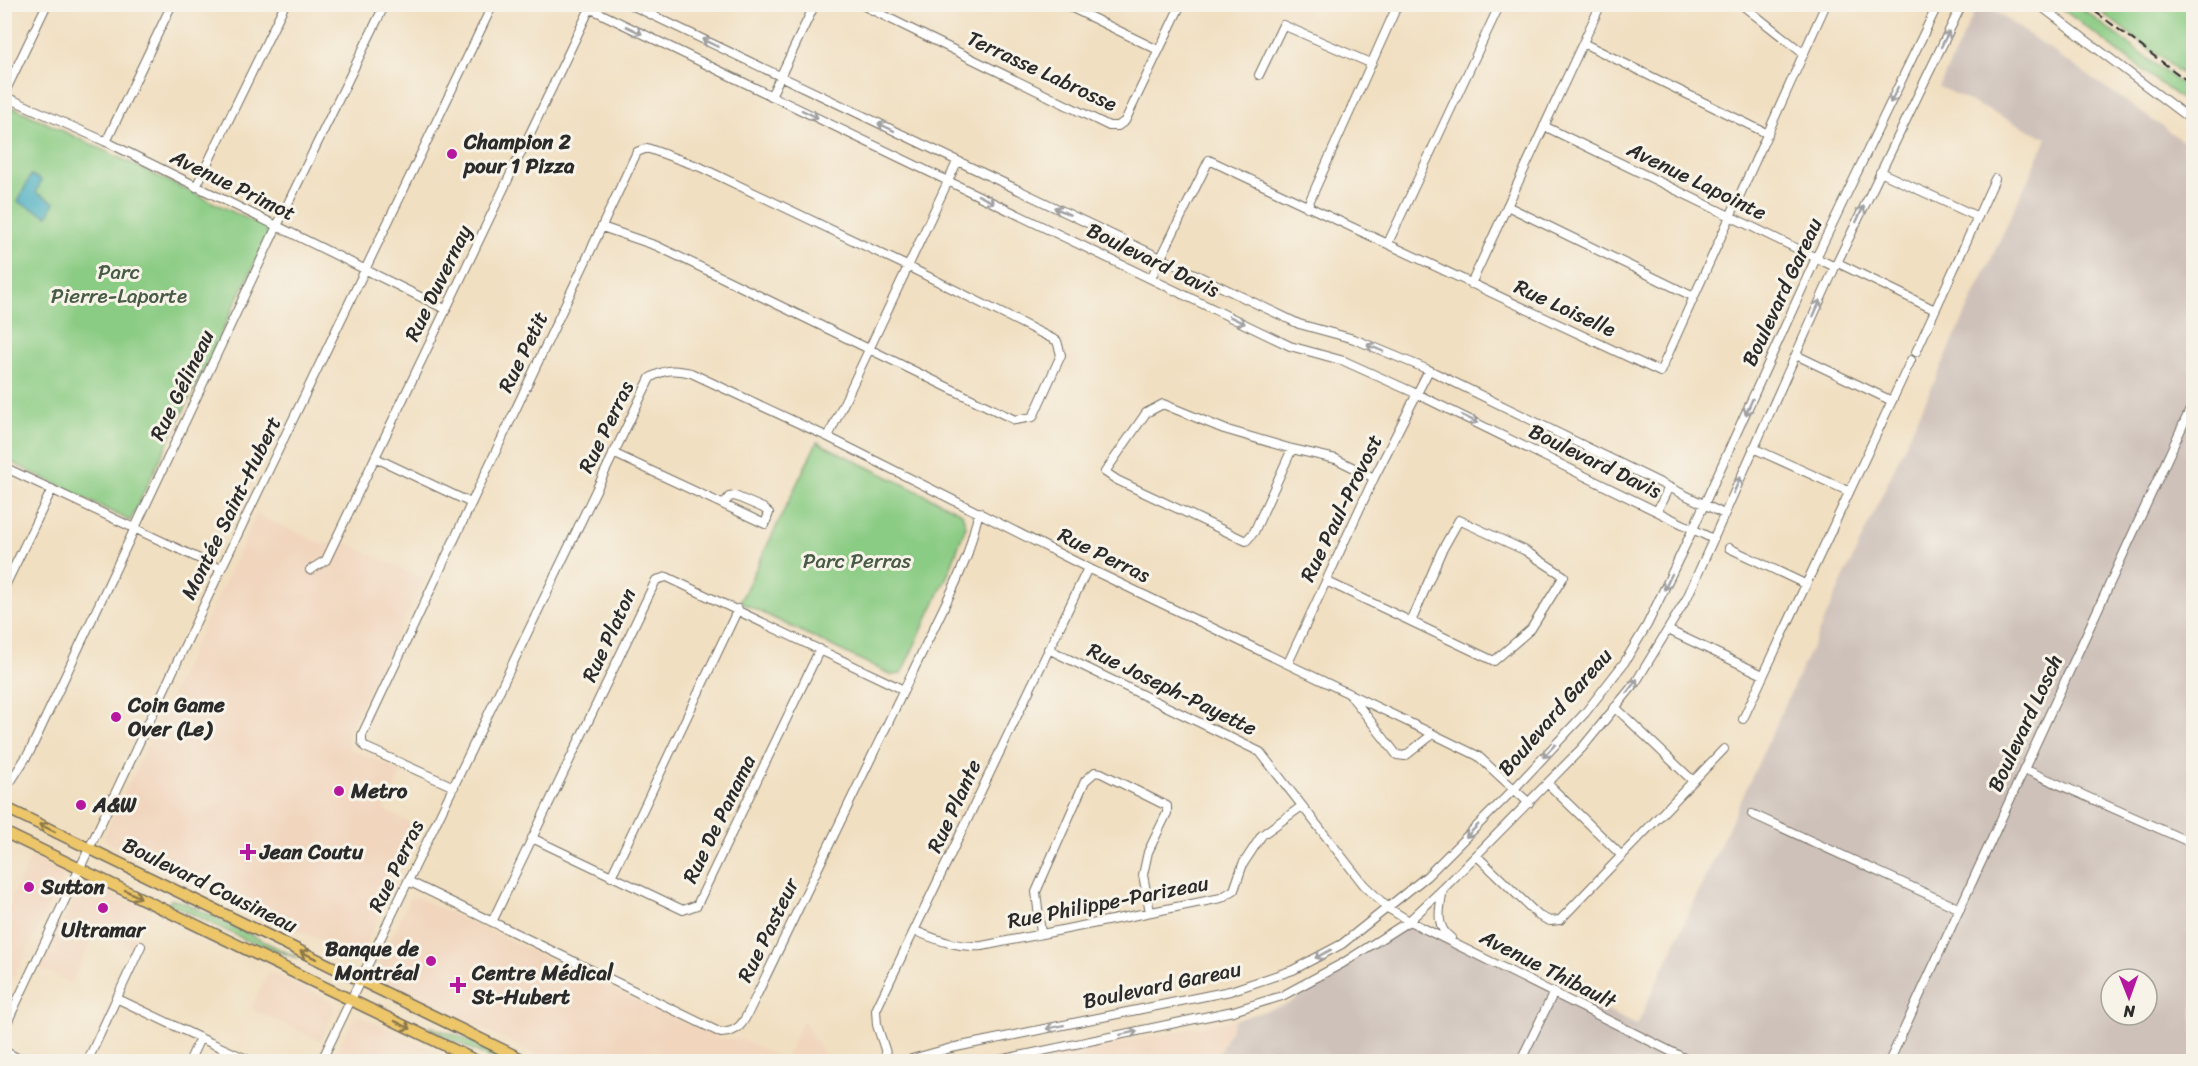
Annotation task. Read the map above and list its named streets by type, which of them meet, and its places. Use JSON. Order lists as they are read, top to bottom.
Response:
{
  "streets": {
    "main road": ["Boulevard Cousineau"],
    "street": [
      "Terrasse Labrosse",
      "Avenue Lapointe",
      "Avenue Primot",
      "Boulevard Davis",
      "Rue Duvernay",
      "Boulevard Gareau",
      "Rue Loiselle",
      "Rue Petit",
      "Rue Gélineau",
      "Rue Perras",
      "Montée Saint-Hubert",
      "Rue Paul-Provost",
      "Rue Platon",
      "Rue Joseph-Payette",
      "Boulevard Losch",
      "Rue Plante",
      "Rue De Panama",
      "Rue Philippe-Parizeau",
      "Rue Pasteur",
      "Avenue Thibault"
    ]
  },
  "crossings": [
    ["Avenue Lapointe", "Boulevard Gareau"],
    ["Avenue Lapointe", "Rue Loiselle"],
    ["Avenue Primot", "Rue Duvernay"],
    ["Avenue Primot", "Rue Gélineau"],
    ["Avenue Primot", "Montée Saint-Hubert"],
    ["Boulevard Davis", "Rue Duvernay"],
    ["Boulevard Davis", "Boulevard Gareau"],
    ["Boulevard Davis", "Rue Loiselle"],
    ["Boulevard Davis", "Rue Paul-Provost"],
    ["Boulevard Gareau", "Rue Perras"],
    ["Boulevard Gareau", "Rue Joseph-Payette"],
    ["Boulevard Gareau", "Avenue Thibault"],
    ["Rue Petit", "Rue Perras"],
    ["Rue Perras", "Rue Paul-Provost"],
    ["Rue Perras", "Rue Plante"],
    ["Rue Perras", "Boulevard Cousineau"],
    ["Rue Perras", "Rue Pasteur"],
    ["Montée Saint-Hubert", "Boulevard Cousineau"],
    ["Rue Platon", "Rue De Panama"],
    ["Rue Platon", "Rue Pasteur"],
    ["Rue Joseph-Payette", "Rue Plante"],
    ["Rue Joseph-Payette", "Rue Philippe-Parizeau"],
    ["Rue Joseph-Payette", "Avenue Thibault"],
    ["Rue Plante", "Rue Philippe-Parizeau"]
  ],
  "parks": ["Parc Pierre-Laporte", "Parc Perras"],
  "places": {
    "other": [
      "Champion 2 pour 1 Pizza",
      "Coin Game Over (Le)",
      "Metro",
      "A&W",
      "Sutton",
      "Ultramar",
      "Banque de Montréal"
    ],
    "health": ["Jean Coutu", "Centre Médical St-Hubert"]
  },
  "north": "bottom"
}
